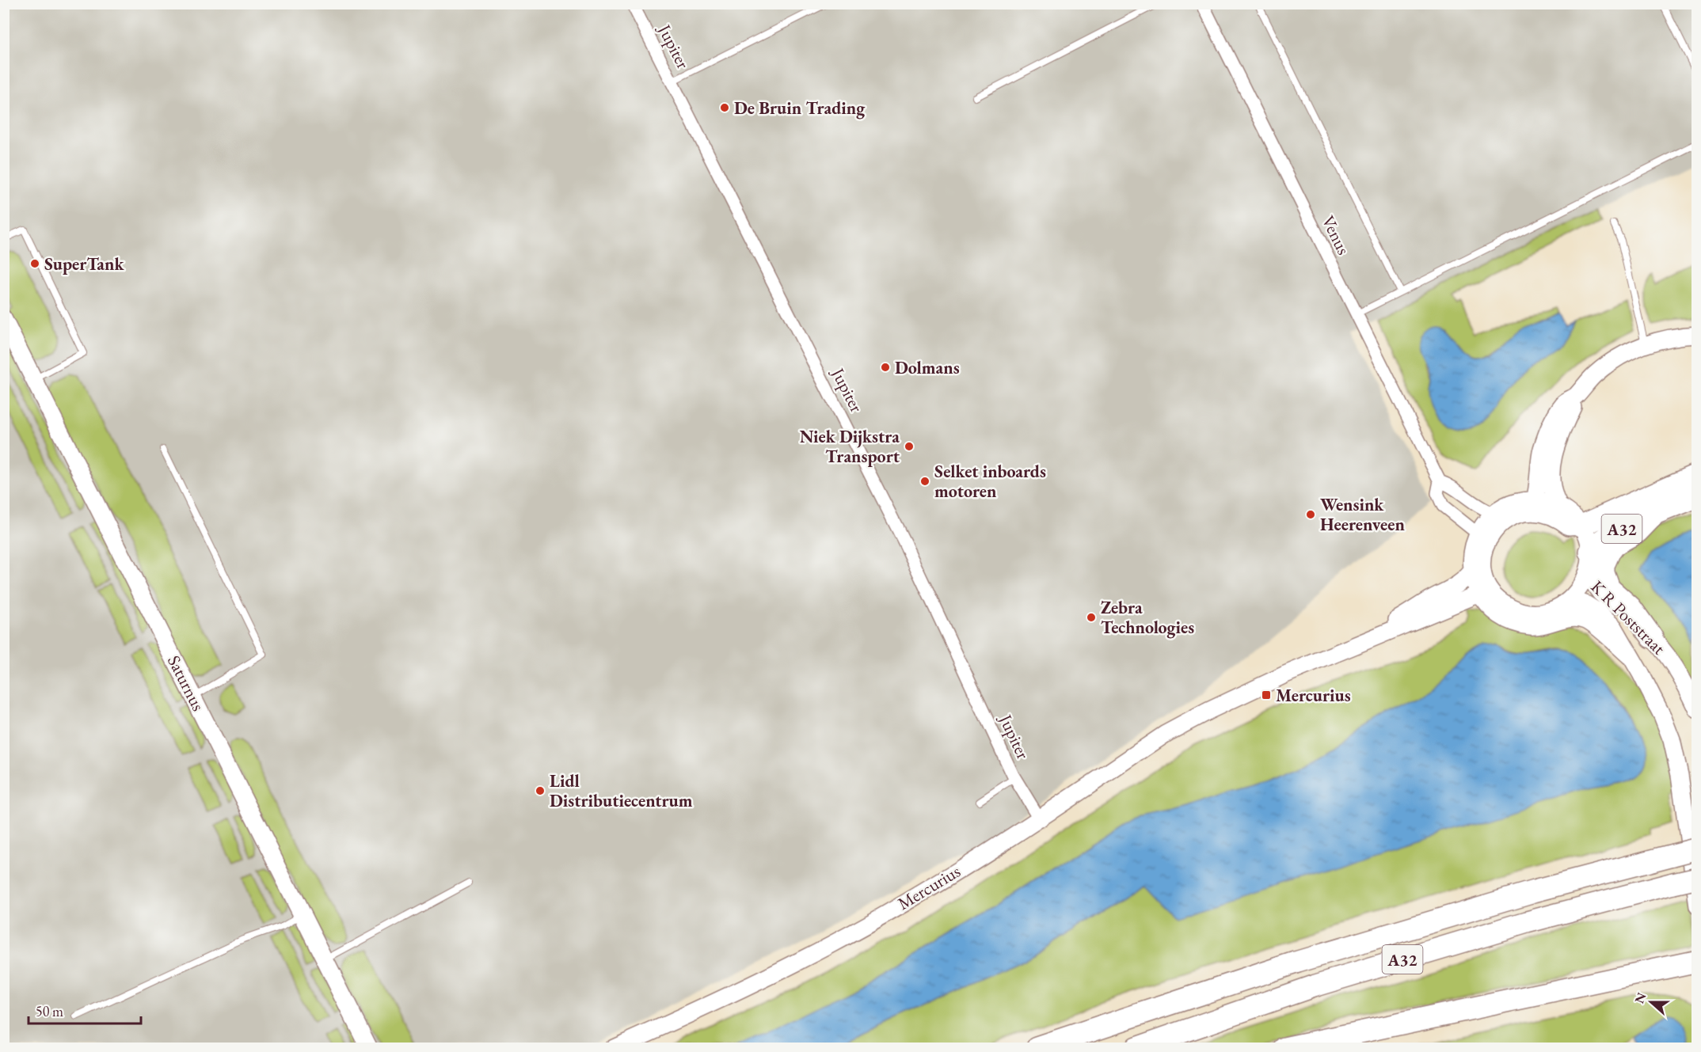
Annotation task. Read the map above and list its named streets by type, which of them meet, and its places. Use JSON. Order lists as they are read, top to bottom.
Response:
{
  "streets": {
    "highway": ["A32"],
    "main road": ["K R Poststraat", "Saturnus", "Mercurius"],
    "street": ["Jupiter", "Venus"]
  },
  "crossings": [
    ["Jupiter", "Mercurius"],
    ["Venus", "A32"],
    ["Venus", "K R Poststraat"],
    ["A32", "K R Poststraat"],
    ["K R Poststraat", "Mercurius"]
  ],
  "places": {
    "other": [
      "De Bruin Trading",
      "SuperTank",
      "Dolmans",
      "Niek Dijkstra Transport",
      "Selket inboards motoren",
      "Wensink Heerenveen",
      "Zebra Technologies",
      "Lidl Distributiecentrum"
    ],
    "transit": ["Mercurius"]
  },
  "scale_bar": "50 m",
  "north": "left"
}
